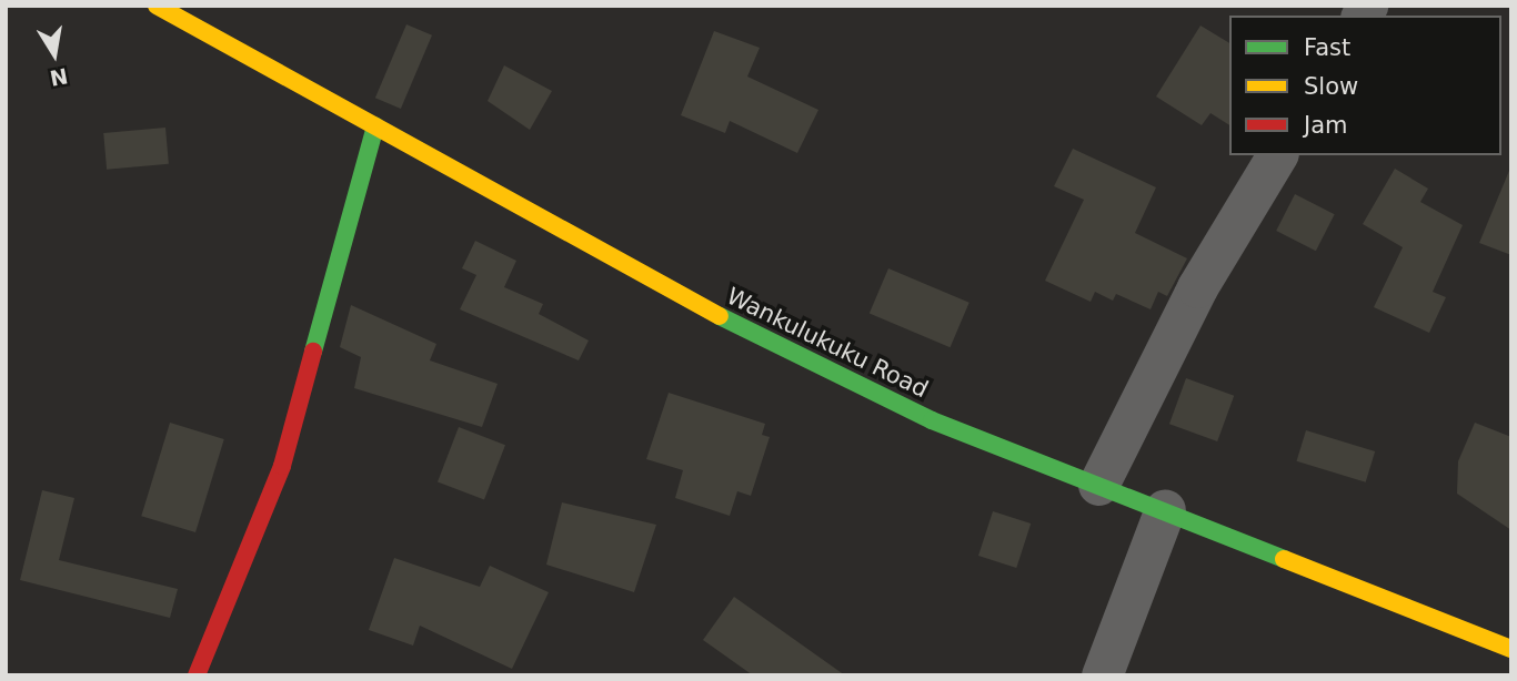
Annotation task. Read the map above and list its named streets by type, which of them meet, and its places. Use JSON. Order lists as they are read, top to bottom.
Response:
{
  "streets": {
    "main road": ["Wankulukuku Road"]
  },
  "legend": ["Fast", "Slow", "Jam"],
  "north": "bottom"
}
